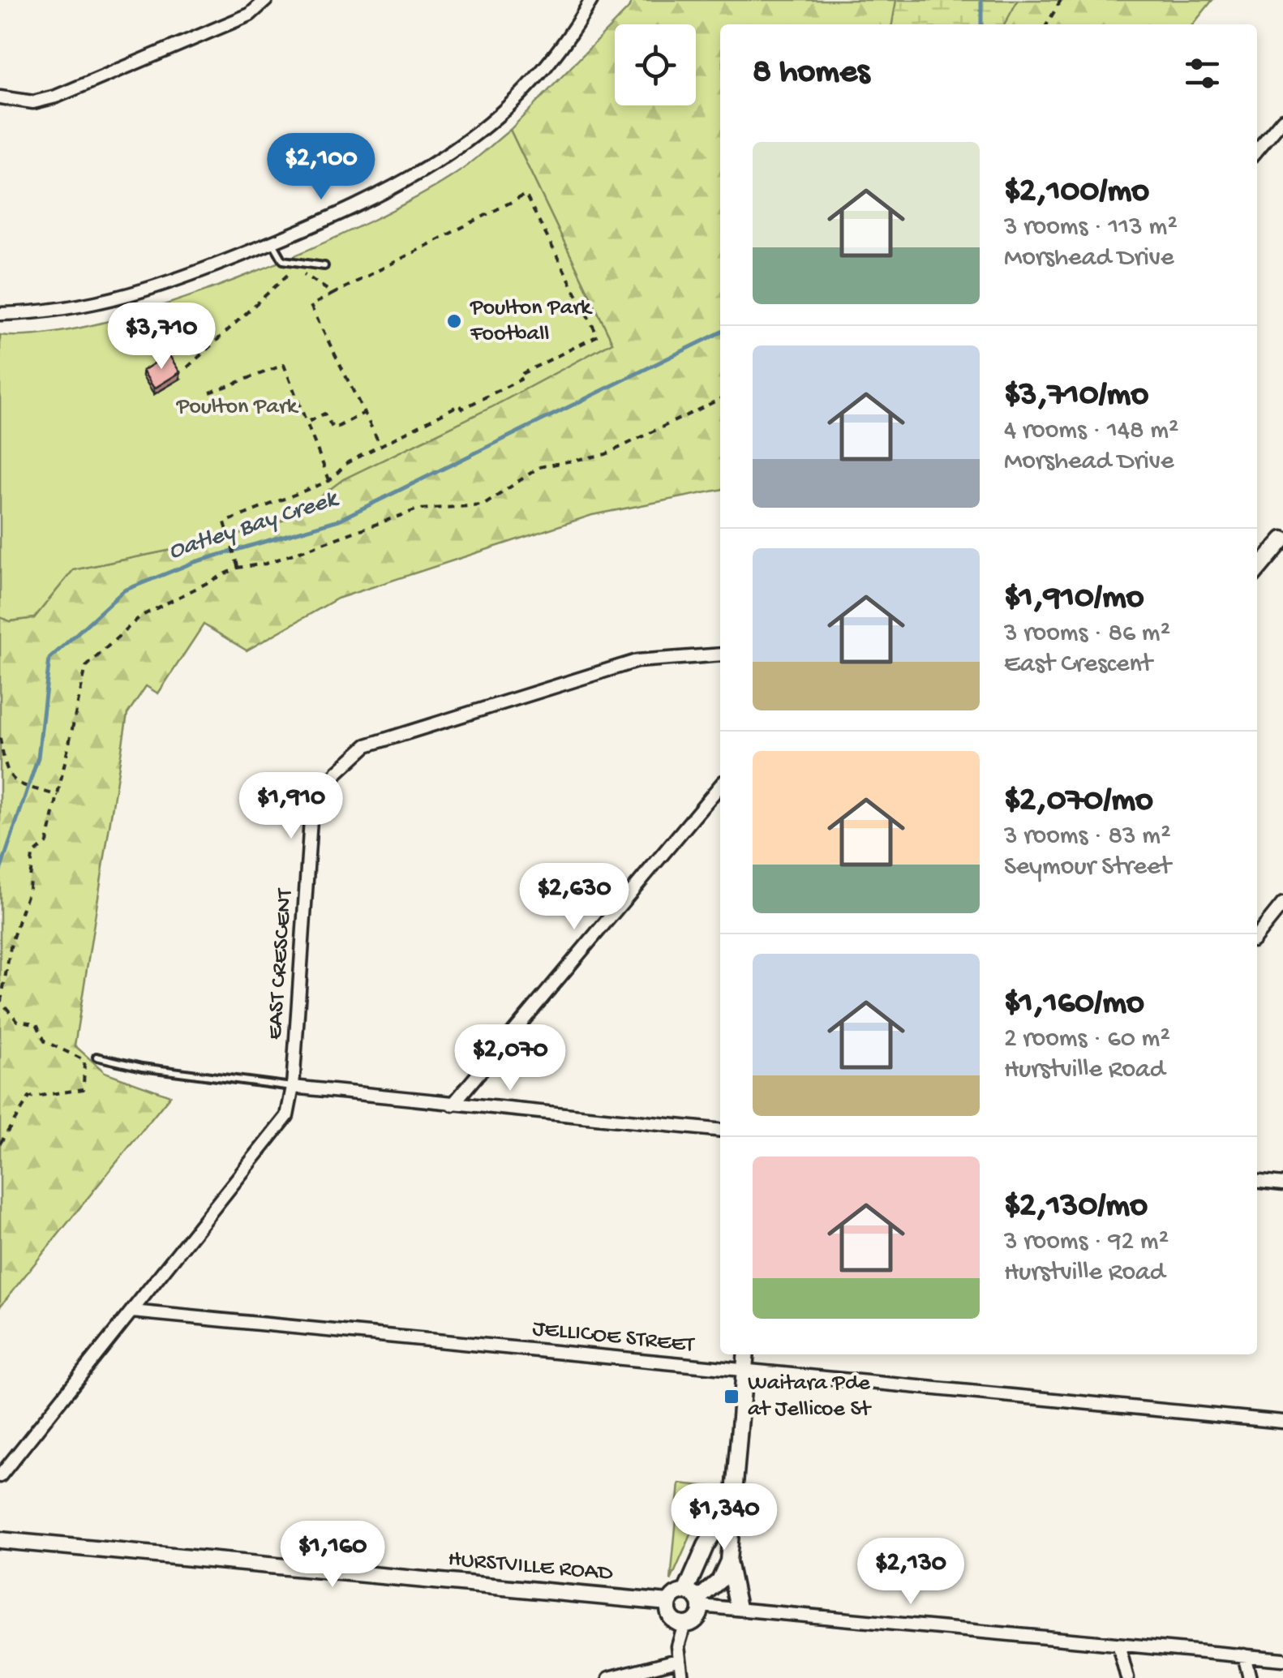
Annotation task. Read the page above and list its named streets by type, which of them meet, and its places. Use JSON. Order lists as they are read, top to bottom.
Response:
{
  "streets": {
    "street": ["EAST CRESCENT", "JELLICOE STREET", "HURSTVILLE ROAD"]
  },
  "crossings": [
    ["EAST CRESCENT", "JELLICOE STREET"]
  ],
  "water": ["Oatley Bay Creek"],
  "parks": ["Poulton Park"],
  "places": {
    "other": ["Poulton Park Football"],
    "transit": ["Waitara Pde at Jellicoe St"]
  },
  "page": {
    "heading": "8 homes",
    "list": [
      {
        "name": "$2,100/mo",
        "note": "3 rooms · 113 m² · Morshead Drive"
      },
      {
        "name": "$3,710/mo",
        "note": "4 rooms · 148 m² · Morshead Drive"
      },
      {
        "name": "$1,910/mo",
        "note": "3 rooms · 86 m² · East Crescent"
      },
      {
        "name": "$2,070/mo",
        "note": "3 rooms · 83 m² · Seymour Street"
      },
      {
        "name": "$1,160/mo",
        "note": "2 rooms · 60 m² · Hurstville Road"
      },
      {
        "name": "$2,130/mo",
        "note": "3 rooms · 92 m² · Hurstville Road"
      }
    ],
    "price": [
      "$2,100",
      "$3,710",
      "$1,910",
      "$2,630",
      "$2,070",
      "$1,340",
      "$1,160",
      "$2,130"
    ]
  }
}
